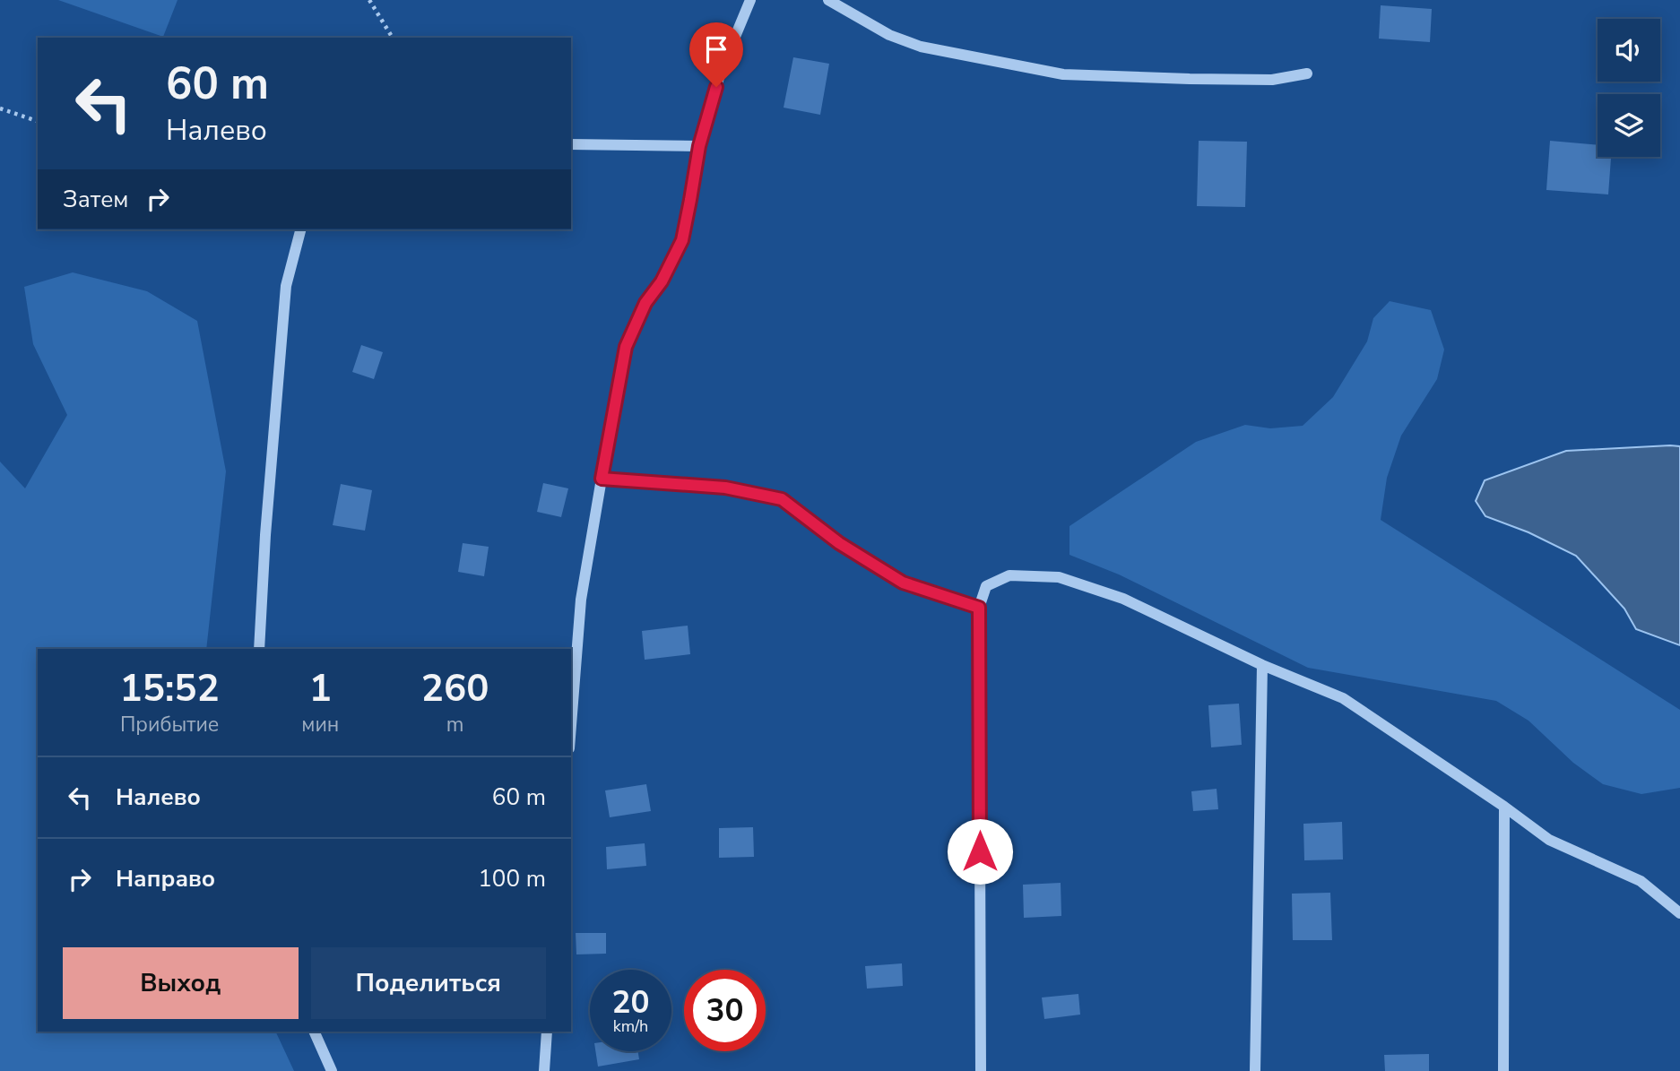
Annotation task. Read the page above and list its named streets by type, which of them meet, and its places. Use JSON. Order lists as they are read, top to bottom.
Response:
{
  "page": {
    "turn": ["60 m", "Налево"],
    "then": "Затем",
    "eta": [
      "15:52",
      "Прибытие",
      "1",
      "мин",
      "260",
      "m"
    ],
    "list": [
      {
        "name": "Налево",
        "value": "60 m"
      },
      {
        "name": "Направо",
        "value": "100 m"
      }
    ],
    "buttons": ["Выход", "Поделиться"],
    "speed": "20 km/h",
    "limit": "30"
  }
}
